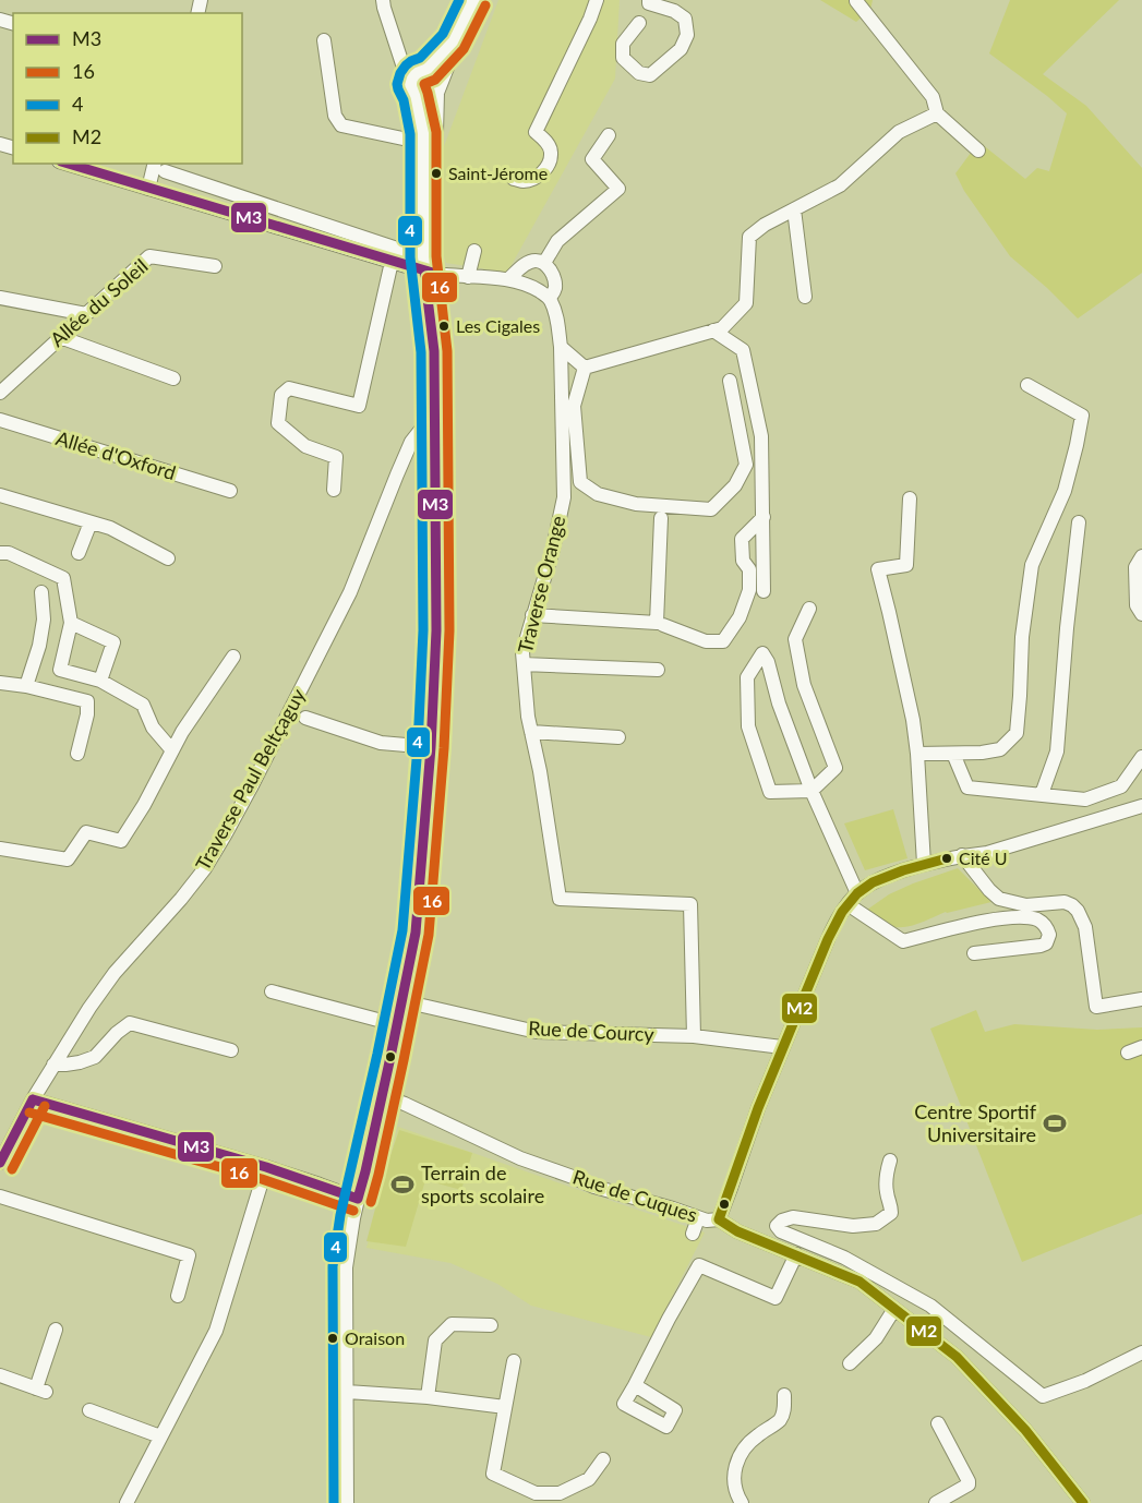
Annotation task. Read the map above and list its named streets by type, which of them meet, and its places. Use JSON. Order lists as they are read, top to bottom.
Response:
{
  "streets": {
    "street": [
      "Allée du Soleil",
      "Allée d'Oxford",
      "Traverse Orange",
      "Traverse Paul Beltçaguy",
      "Rue de Courcy",
      "Rue de Cuques"
    ]
  },
  "crossings": [
    ["Traverse Orange", "Rue de Courcy"],
    ["Rue de Courcy", "Rue de Cuques"]
  ],
  "places": {
    "other": [
      "Saint-Jérome",
      "Les Cigales",
      "Cité U",
      "Oraison"
    ],
    "sports": ["Centre Sportif Universitaire", "Terrain de sports scolaire"]
  },
  "lines": [
    "transit line 4",
    "transit line 16",
    "transit line M3",
    "transit line M2"
  ],
  "legend": [
    "M3",
    "16",
    "4",
    "M2"
  ]
}
